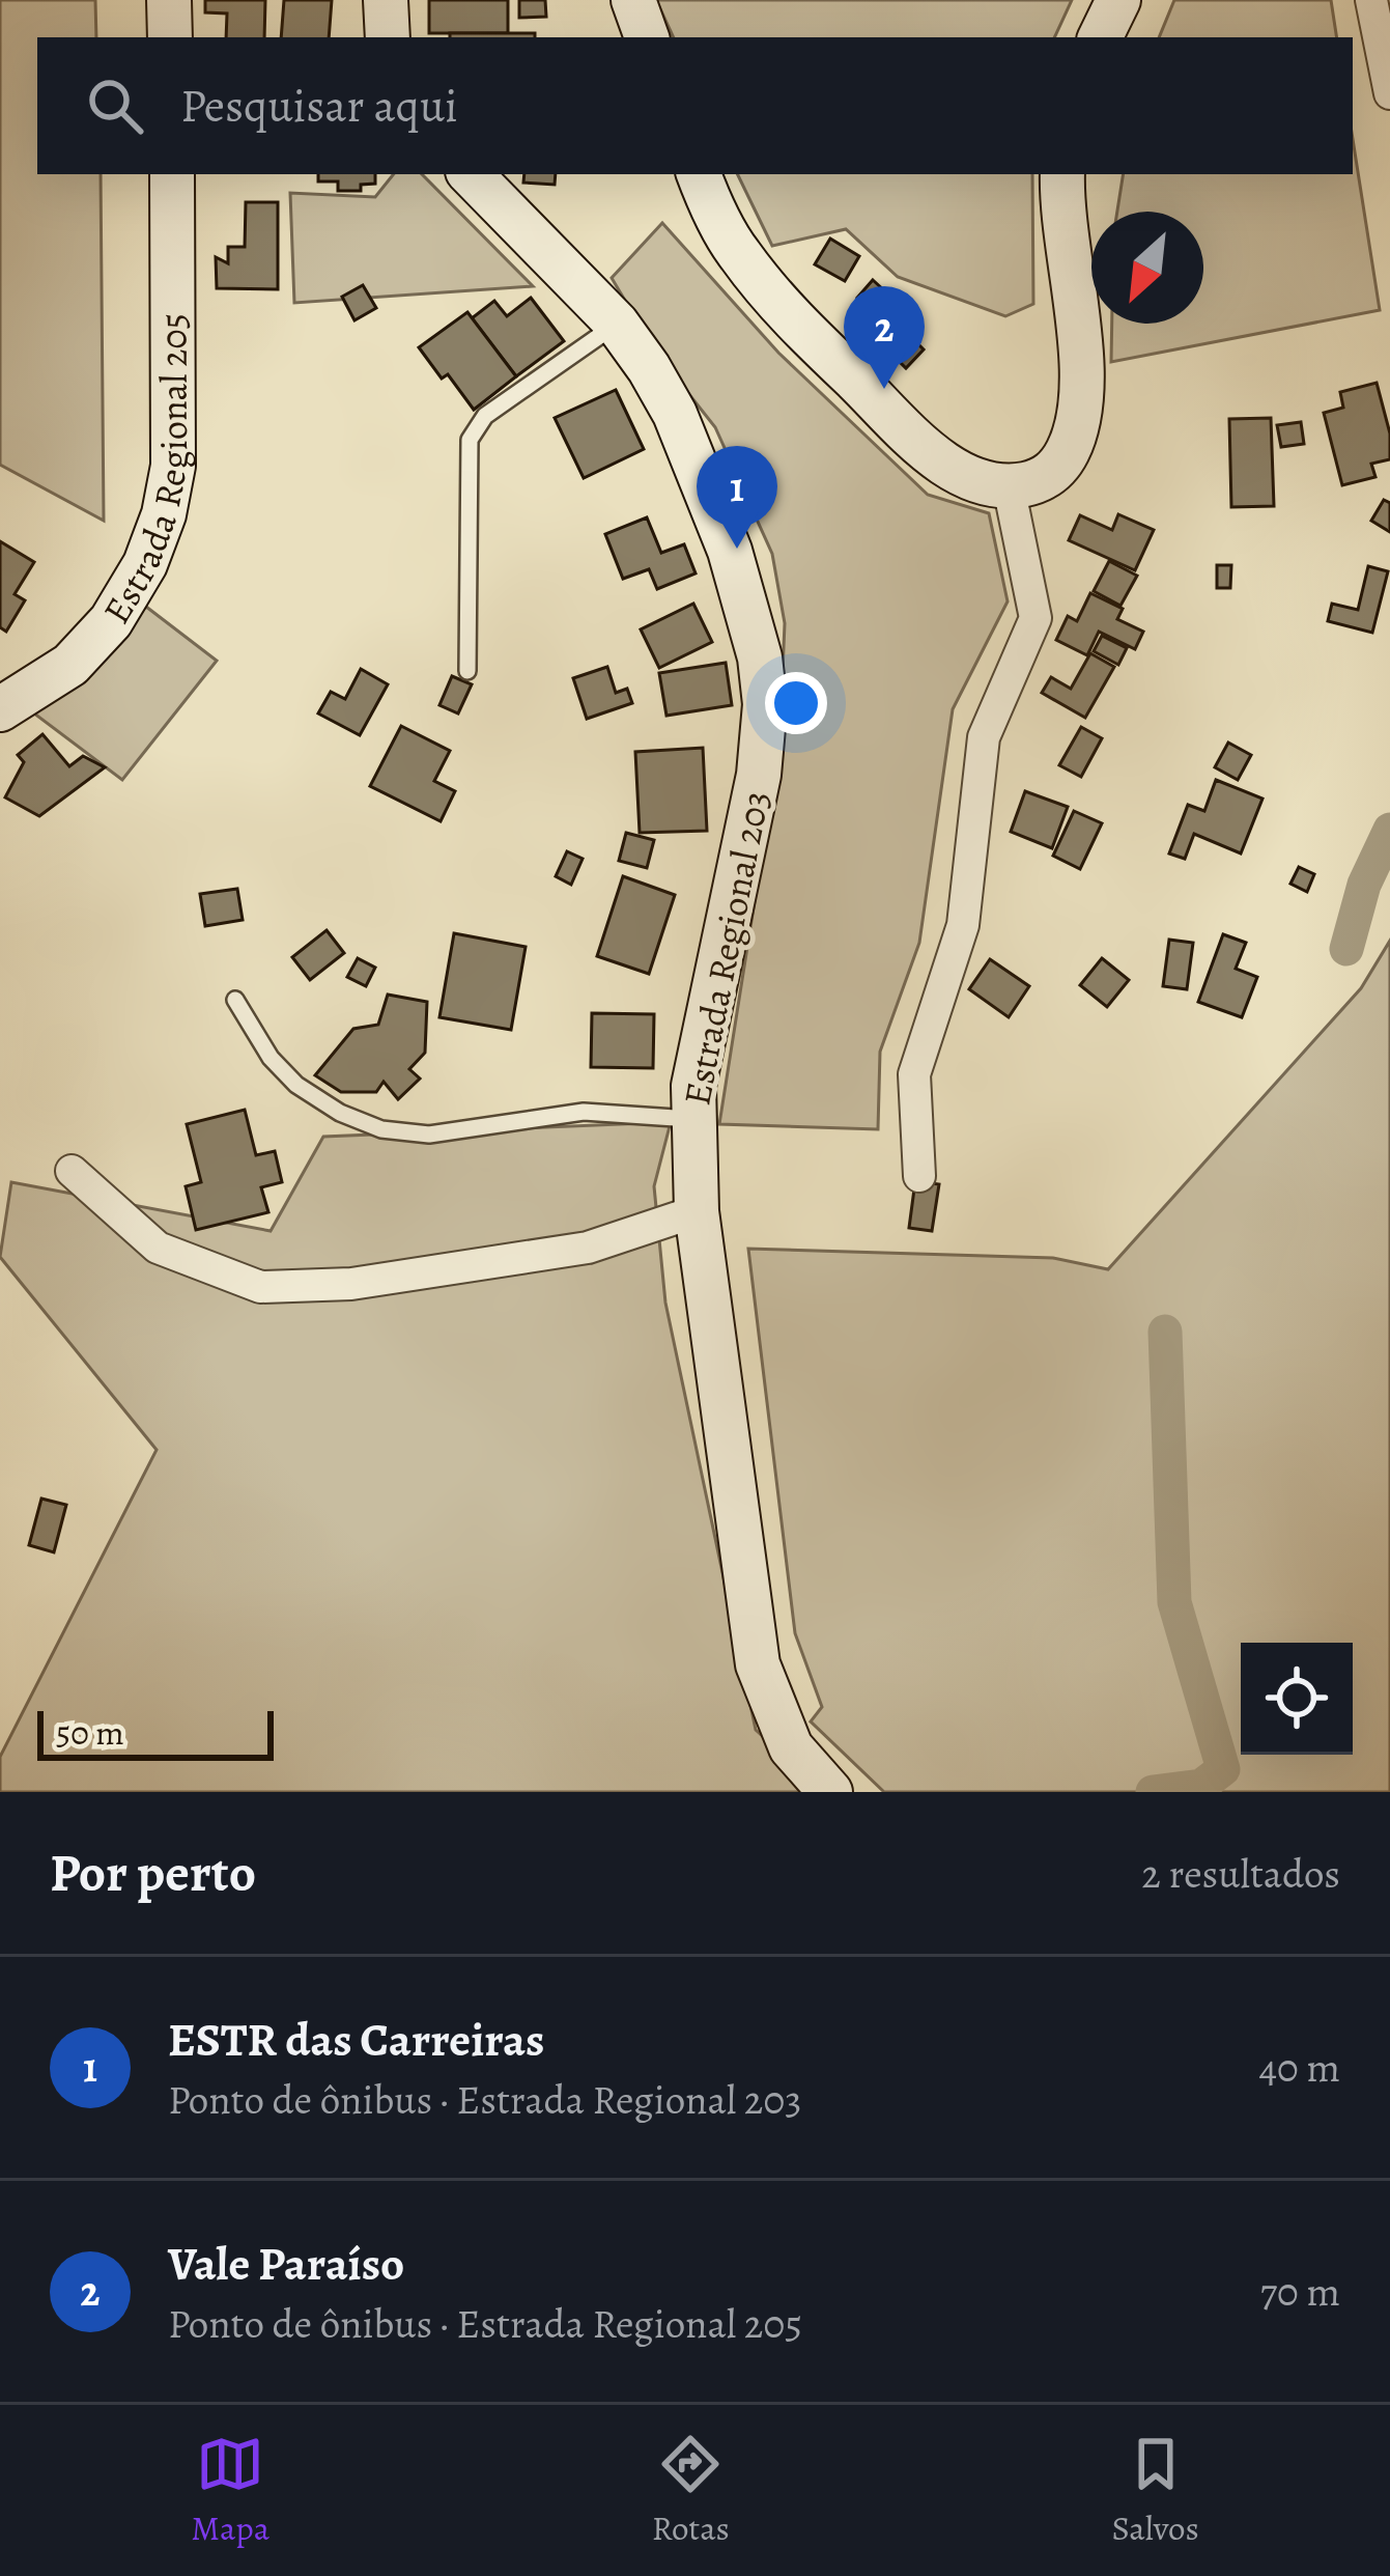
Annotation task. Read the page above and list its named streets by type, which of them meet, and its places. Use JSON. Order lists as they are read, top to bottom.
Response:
{
  "streets": {
    "main road": ["Estrada Regional 205", "Estrada Regional 203"]
  },
  "scale_bar": "50 m",
  "north": "bottom left",
  "page": {
    "search": "Pesquisar aqui",
    "pins": ["2", "1"],
    "scale": "50 m",
    "heading": ["Por perto", "2 resultados"],
    "list": [
      {
        "mark": "1",
        "name": "ESTR das Carreiras",
        "note": "Ponto de ônibus · Estrada Regional 203",
        "value": "40 m"
      },
      {
        "mark": "2",
        "name": "Vale Paraíso",
        "note": "Ponto de ônibus · Estrada Regional 205",
        "value": "70 m"
      }
    ],
    "nav": ["Mapa", "Rotas", "Salvos"]
  }
}
